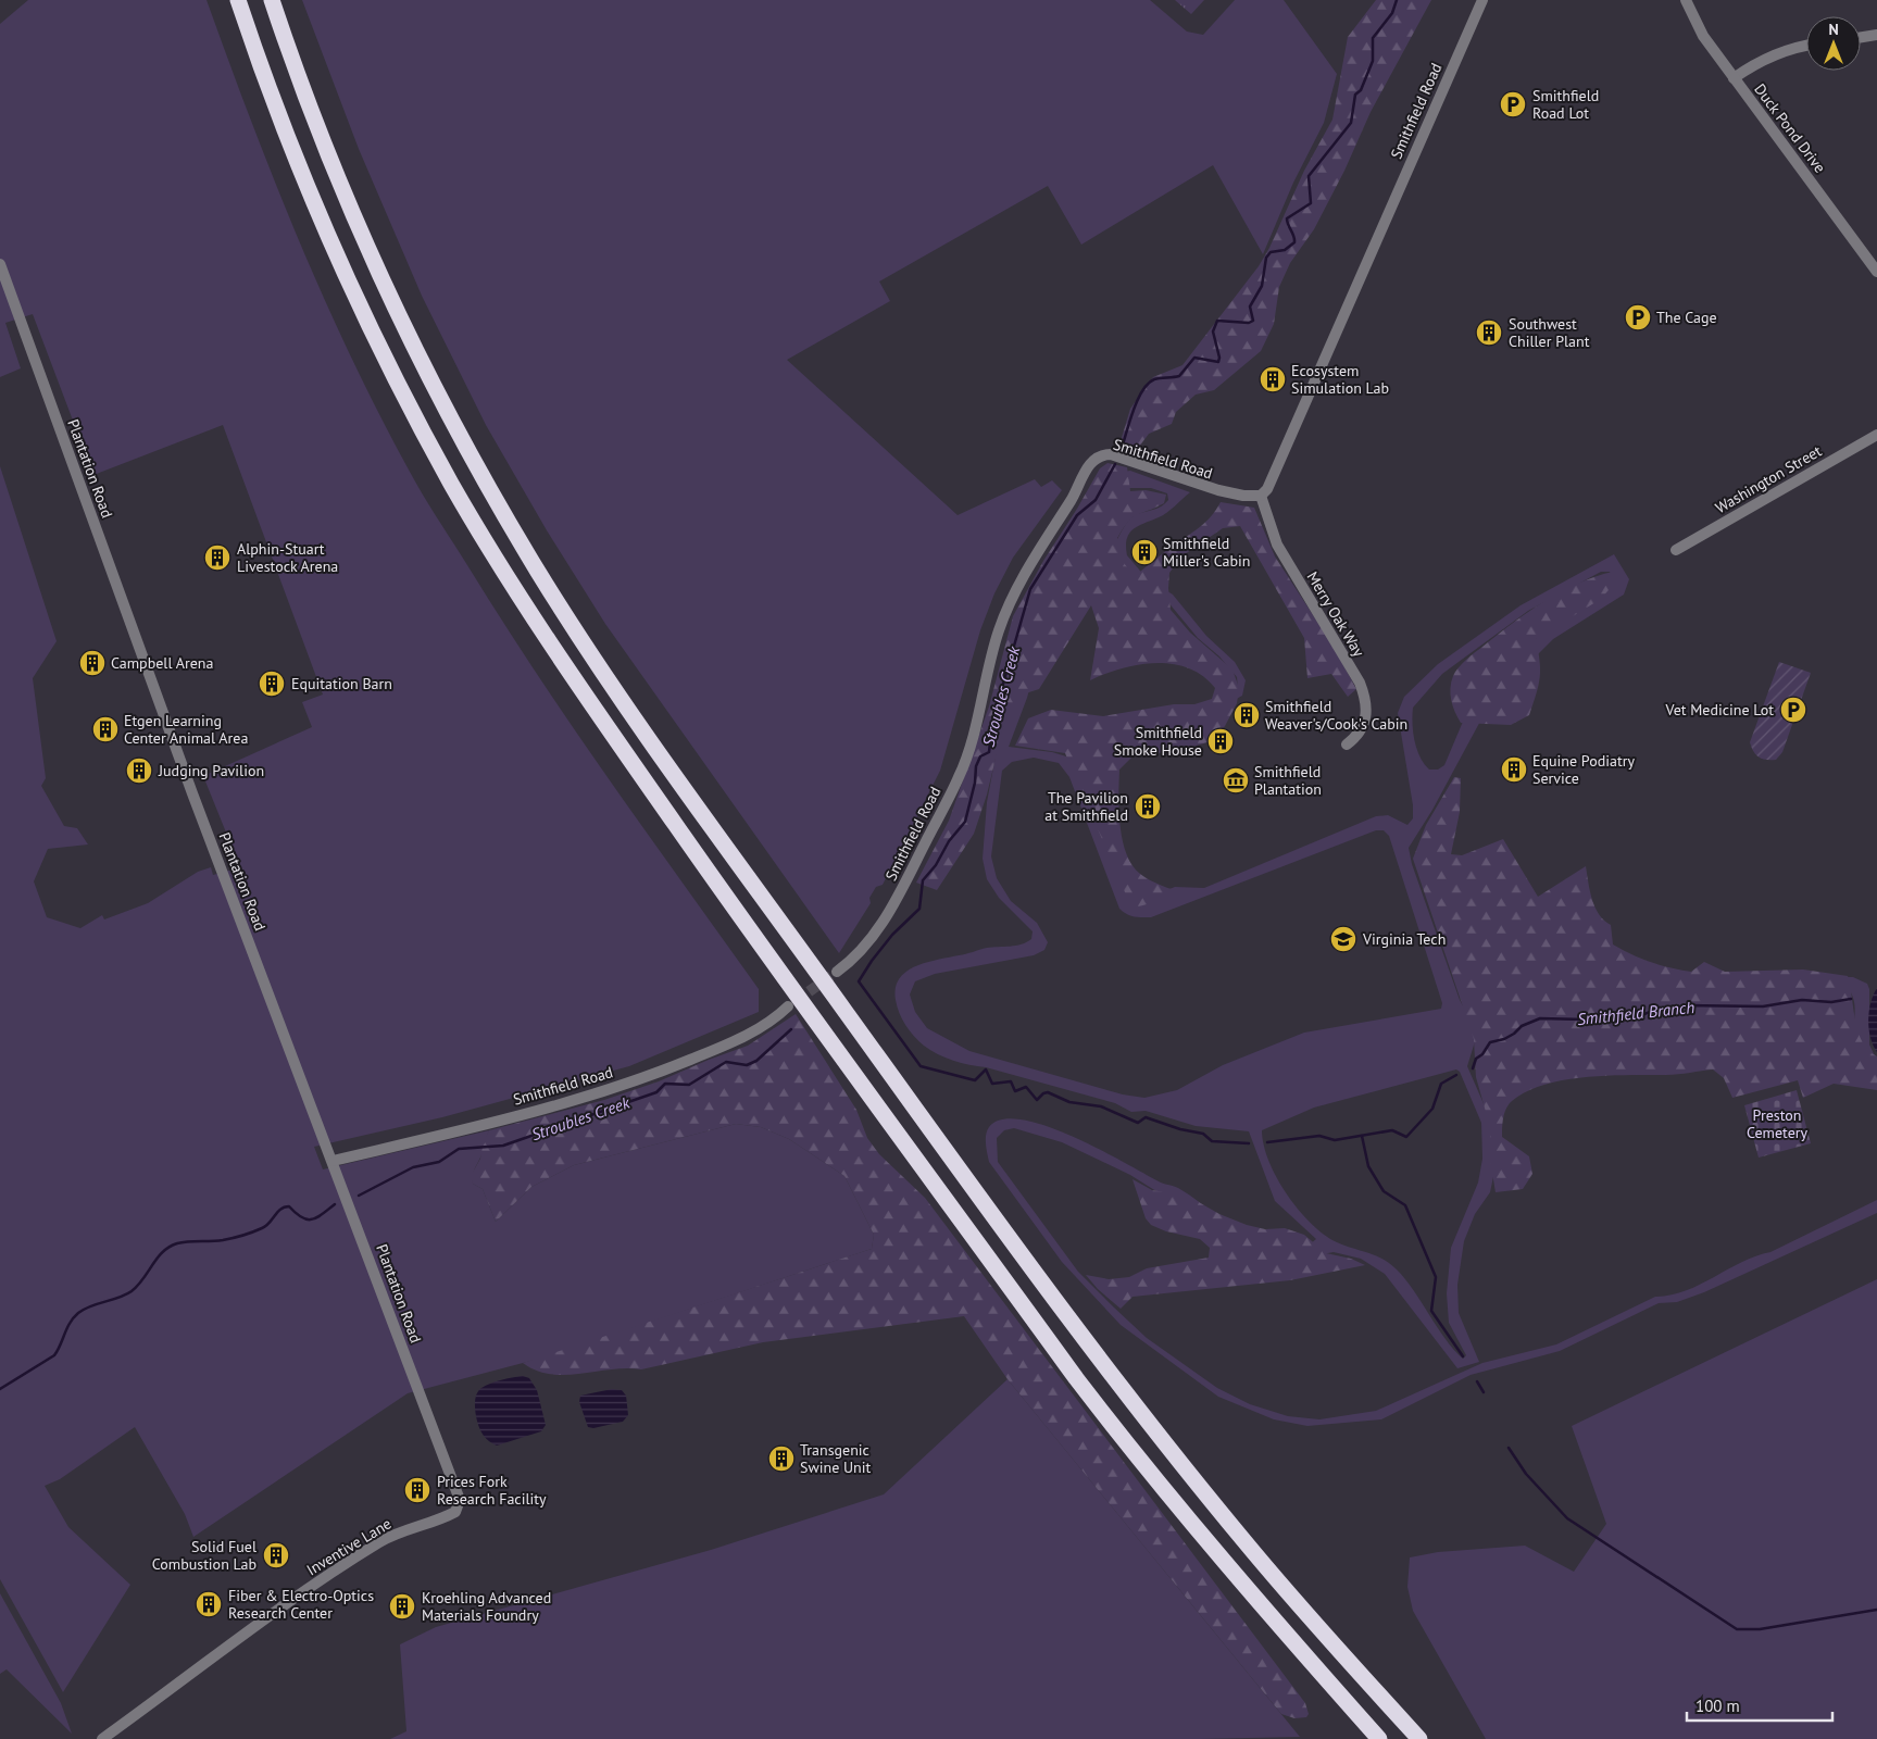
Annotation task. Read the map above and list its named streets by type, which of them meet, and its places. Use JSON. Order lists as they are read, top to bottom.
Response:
{
  "streets": {
    "street": [
      "Smithfield Road",
      "Duck Pond Drive",
      "Plantation Road",
      "Washington Street",
      "Merry Oak Way",
      "Inventive Lane"
    ]
  },
  "crossings": [
    ["Smithfield Road", "Plantation Road"],
    ["Smithfield Road", "Merry Oak Way"],
    ["Plantation Road", "Inventive Lane"]
  ],
  "water": ["Stroubles Creek", "Smithfield Branch"],
  "parks": ["Preston Cemetery"],
  "places": {
    "parking": ["Smithfield Road Lot", "The Cage", "Vet Medicine Lot"],
    "building": [
      "Southwest Chiller Plant",
      "Ecosystem Simulation Lab",
      "Smithfield Miller's Cabin",
      "Alphin-Stuart Livestock Arena",
      "Campbell Arena",
      "Equitation Barn",
      "Smithfield Weaver's/Cook's Cabin",
      "Etgen Learning Center Animal Area",
      "Smithfield Smoke House",
      "Equine Podiatry Service",
      "Judging Pavilion",
      "The Pavilion at Smithfield",
      "Transgenic Swine Unit",
      "Prices Fork Research Facility",
      "Solid Fuel Combustion Lab",
      "Fiber & Electro-Optics Research Center",
      "Kroehling Advanced Materials Foundry"
    ],
    "museum": ["Smithfield Plantation"],
    "school or university": ["Virginia Tech"]
  },
  "scale_bar": "100 m",
  "north": "top"
}
